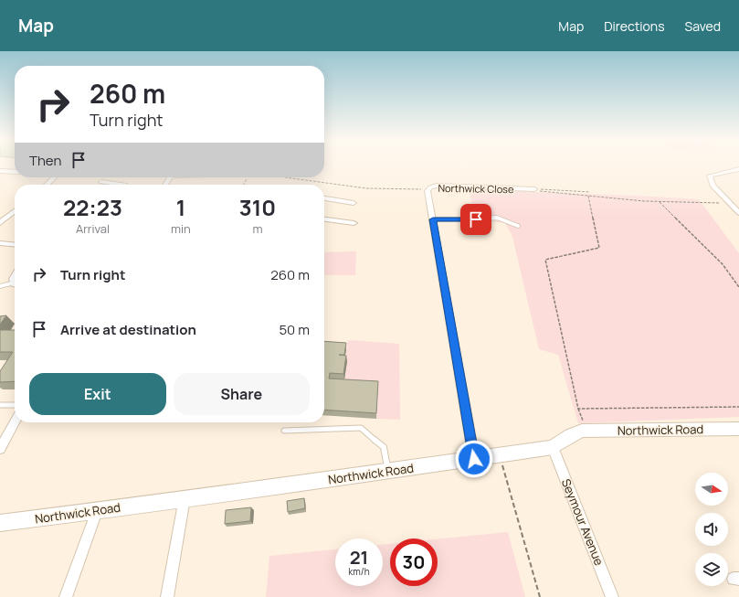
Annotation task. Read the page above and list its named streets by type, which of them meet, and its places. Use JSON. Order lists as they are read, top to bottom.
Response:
{
  "streets": {
    "street": ["Northwick Close", "Northwick Road", "Seymour Avenue"]
  },
  "crossings": [
    ["Northwick Close", "Northwick Road"],
    ["Northwick Road", "Seymour Avenue"]
  ],
  "north": "right",
  "page": {
    "header": "Map",
    "nav": ["Map", "Directions", "Saved"],
    "turn": ["260 m", "Turn right"],
    "then": "Then",
    "eta": [
      "22:23",
      "Arrival",
      "1",
      "min",
      "310",
      "m"
    ],
    "list": [
      {
        "name": "Turn right",
        "value": "260 m"
      },
      {
        "name": "Arrive at destination",
        "value": "50 m"
      }
    ],
    "buttons": ["Exit", "Share"],
    "speed": "21 km/h",
    "limit": "30"
  }
}
